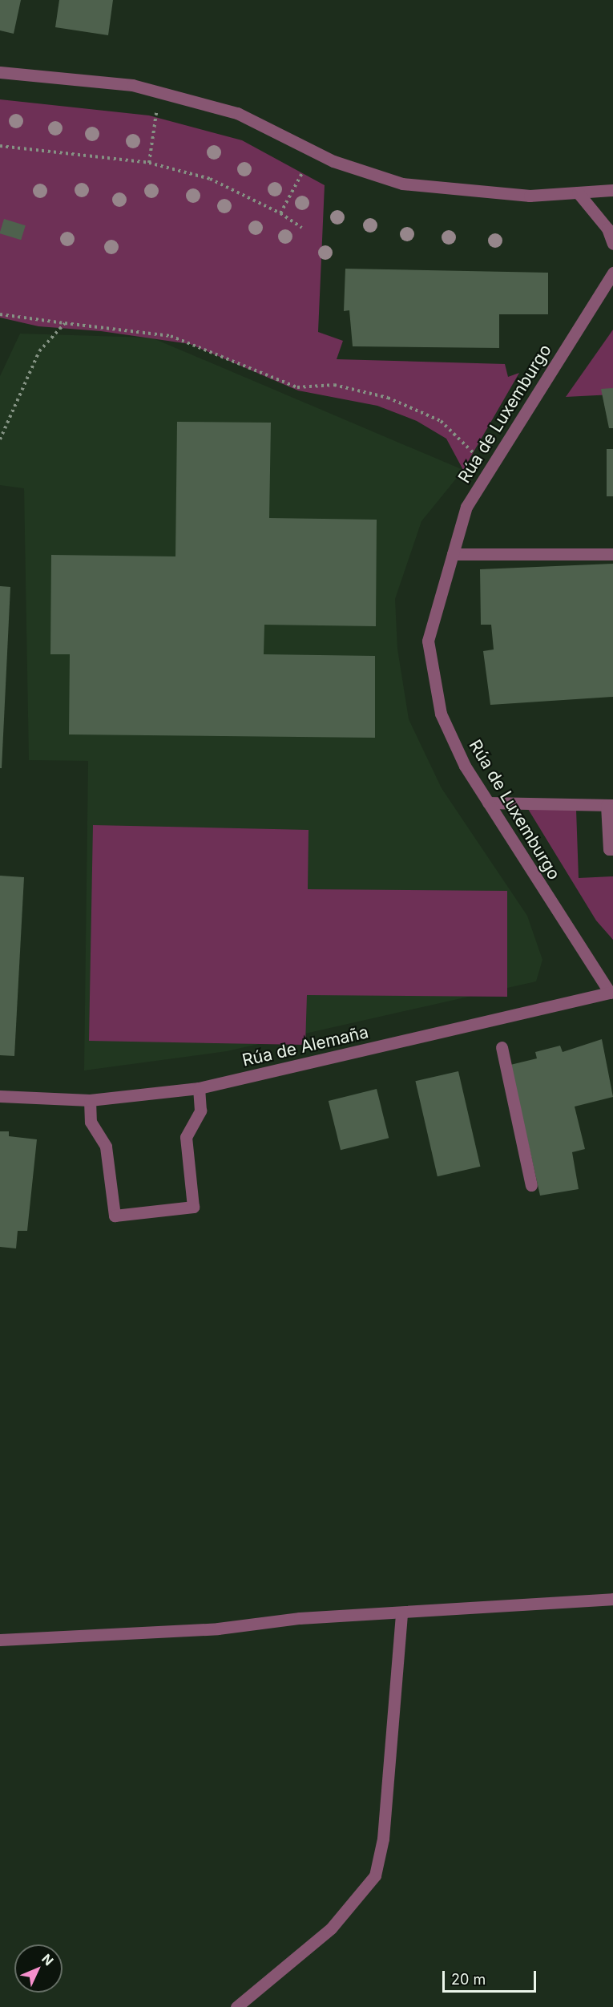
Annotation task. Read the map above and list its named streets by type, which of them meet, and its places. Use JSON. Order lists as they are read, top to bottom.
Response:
{
  "streets": {
    "street": ["Rúa de Luxemburgo", "Rúa de Alemaña"]
  },
  "crossings": [
    ["Rúa de Luxemburgo", "Rúa de Alemaña"]
  ],
  "scale_bar": "20 m",
  "north": "top right"
}
